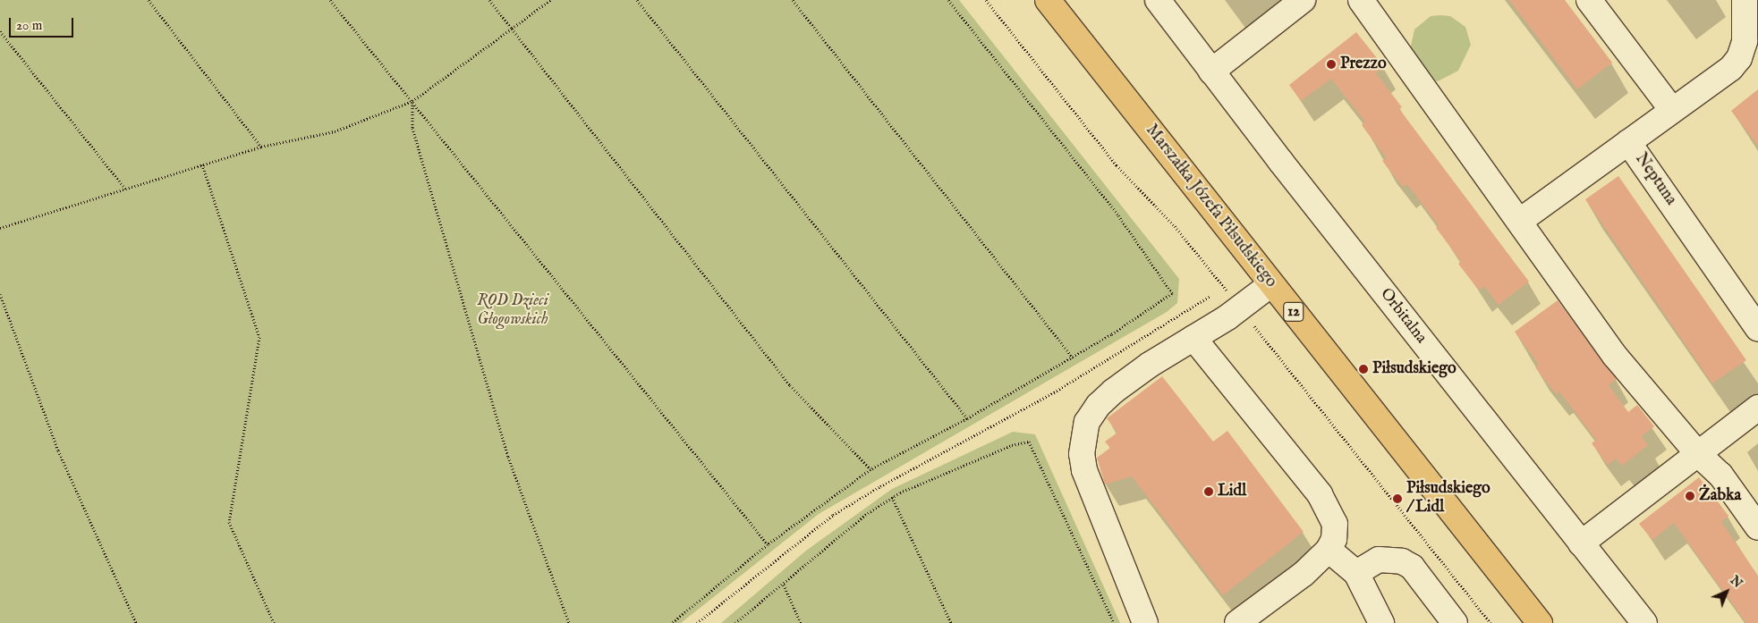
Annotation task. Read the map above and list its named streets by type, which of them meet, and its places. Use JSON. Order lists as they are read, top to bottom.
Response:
{
  "streets": {
    "main road": ["Marszałka Józefa Piłsudskiego", "12"],
    "street": ["Neptuna", "Orbitalna"]
  },
  "parks": ["ROD Dzieci Głogowskich"],
  "places": [
    "Prezzo",
    "Piłsudskiego",
    "Lidl",
    "Żabka",
    "Piłsudskiego / Lidl"
  ],
  "scale_bar": "20 m",
  "north": "top right"
}
